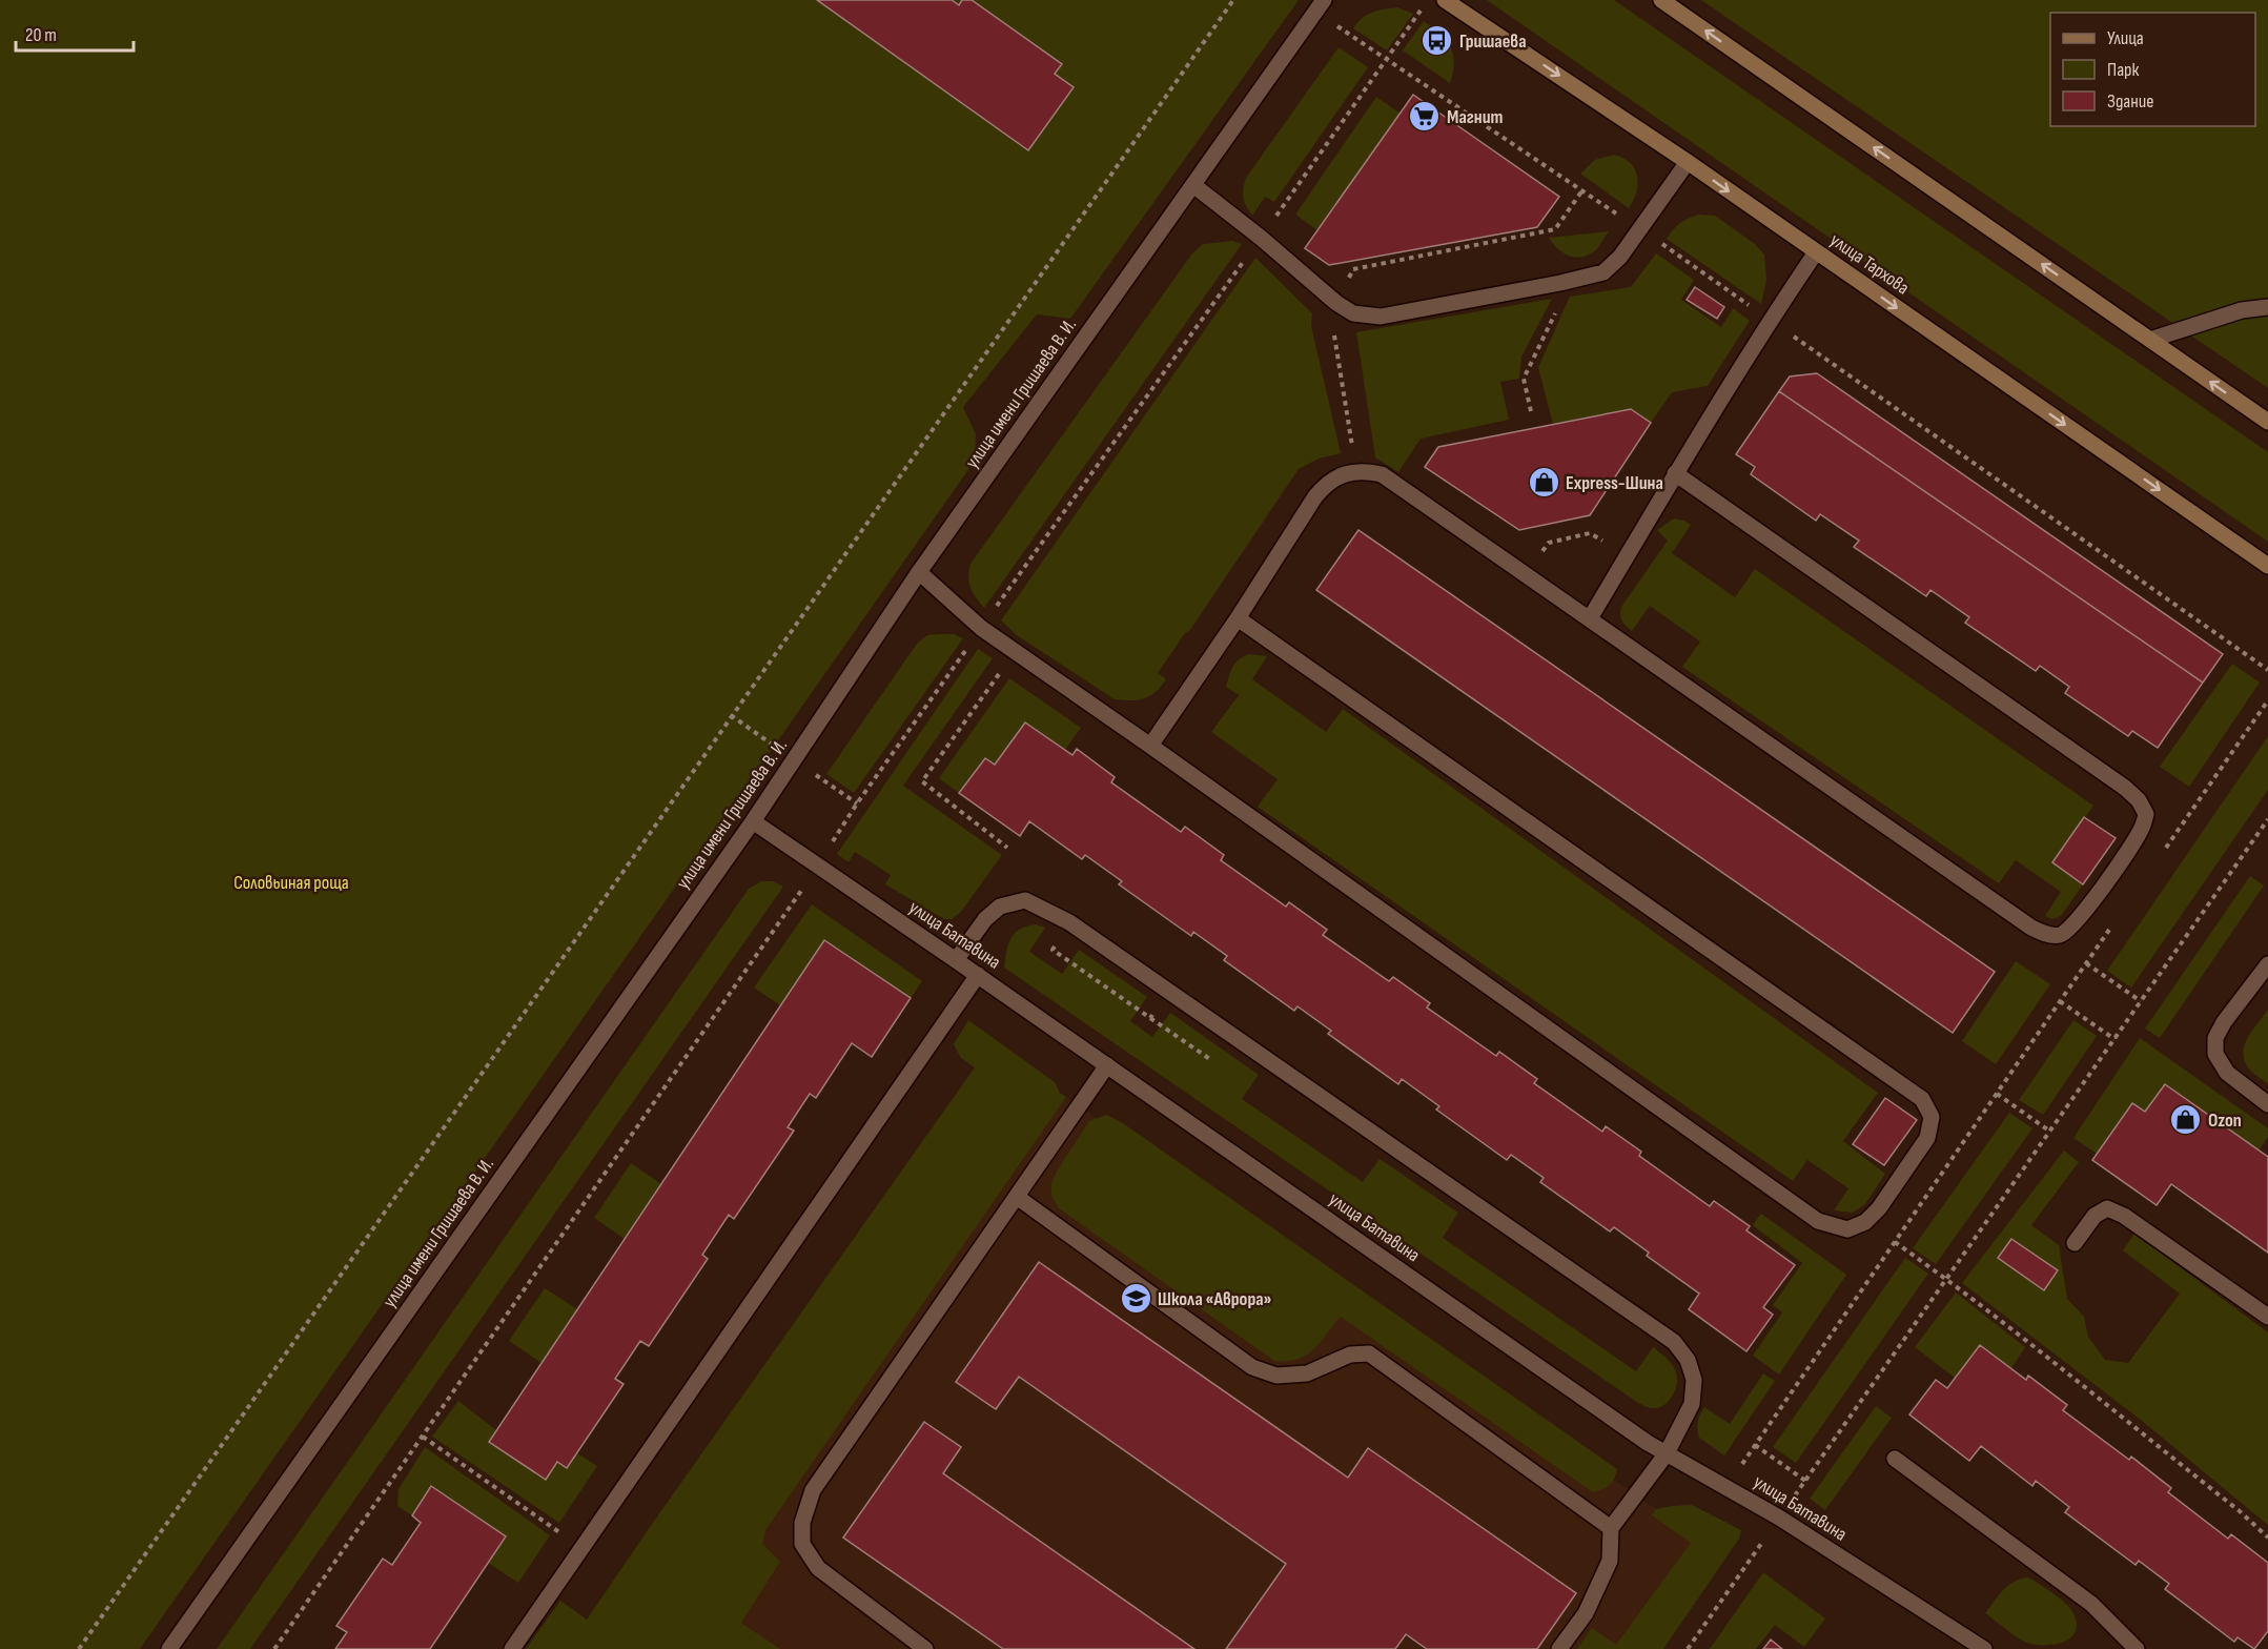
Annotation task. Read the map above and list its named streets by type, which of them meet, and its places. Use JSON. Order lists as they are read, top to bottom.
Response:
{
  "streets": {
    "main road": ["улица Тархова"],
    "street": ["улица имени Гришаева В. И.", "улица Батавина"]
  },
  "crossings": [
    ["улица имени Гришаева В. И.", "улица Батавина"]
  ],
  "parks": ["Соловьиная роща"],
  "places": {
    "bus stop": ["Гришаева"],
    "supermarket": ["Магнит"],
    "shop": ["Express-Шина", "Ozon"],
    "school or university": ["Школа «Аврора»"]
  },
  "legend": ["Улица", "Парк", "Здание"],
  "scale_bar": "20 m"
}
